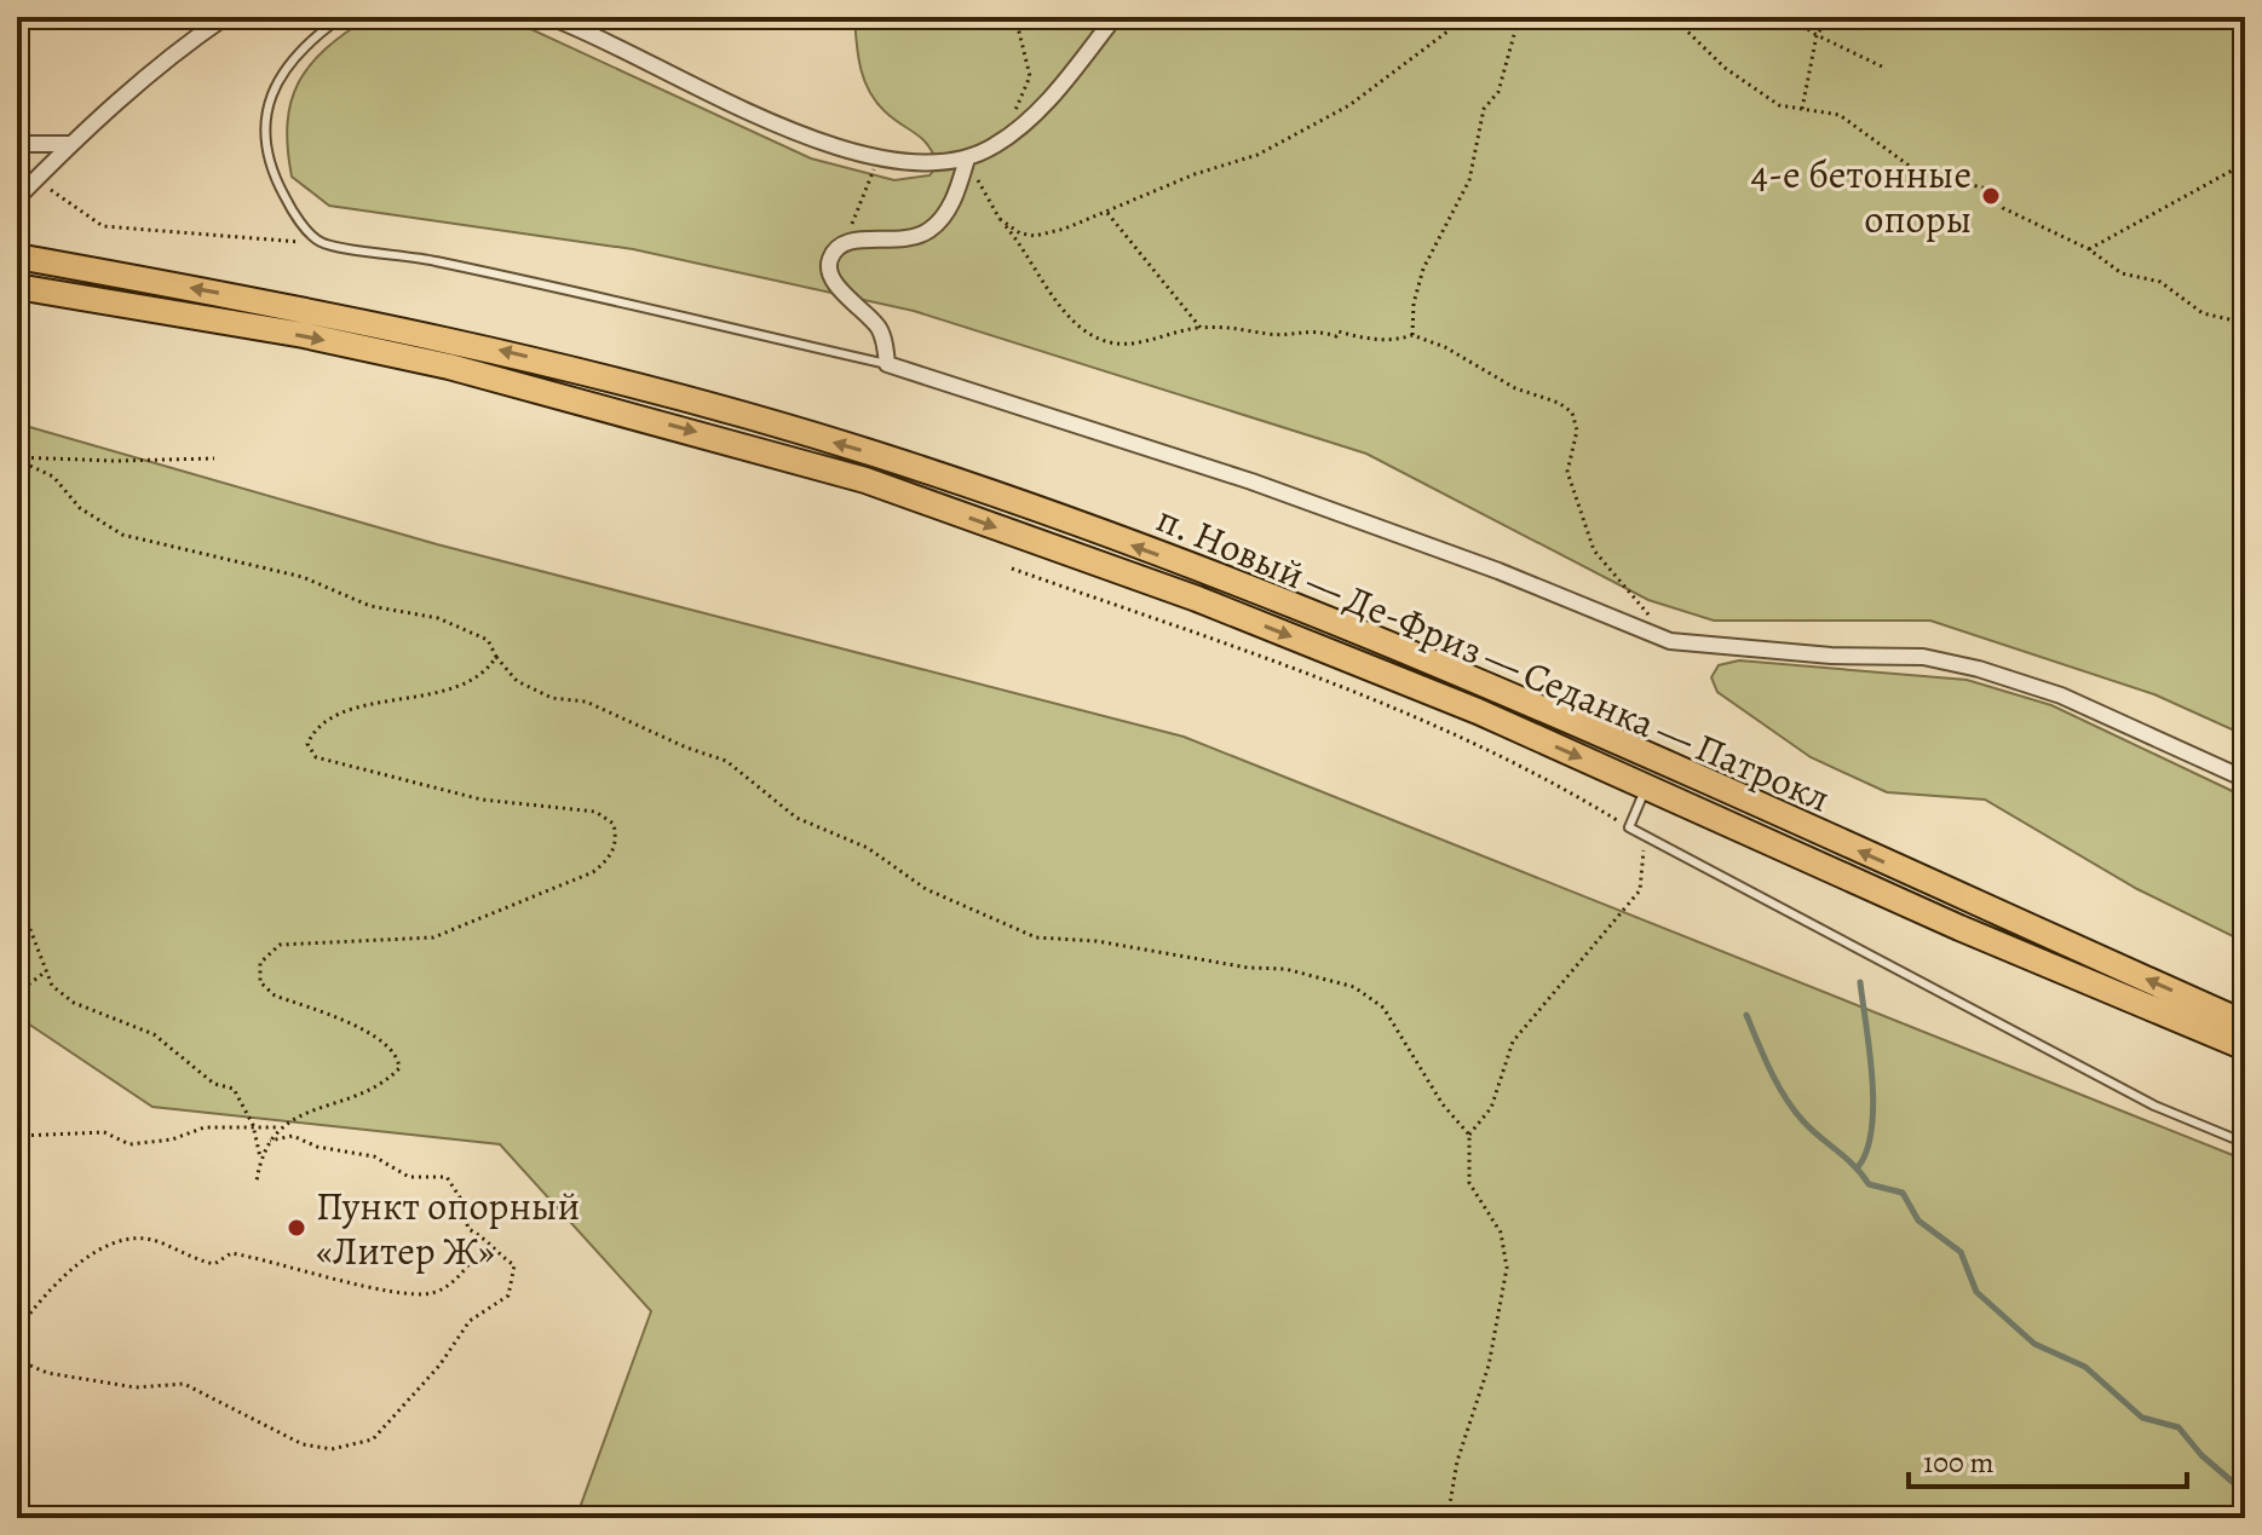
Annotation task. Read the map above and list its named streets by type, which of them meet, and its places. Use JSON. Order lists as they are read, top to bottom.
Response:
{
  "streets": {
    "highway": ["п. Новый — Де-Фриз — Седанка — Патрокл"]
  },
  "places": ["4-е бетонные опоры", "Пункт опорный «Литер Ж»"],
  "scale_bar": "100 m"
}
